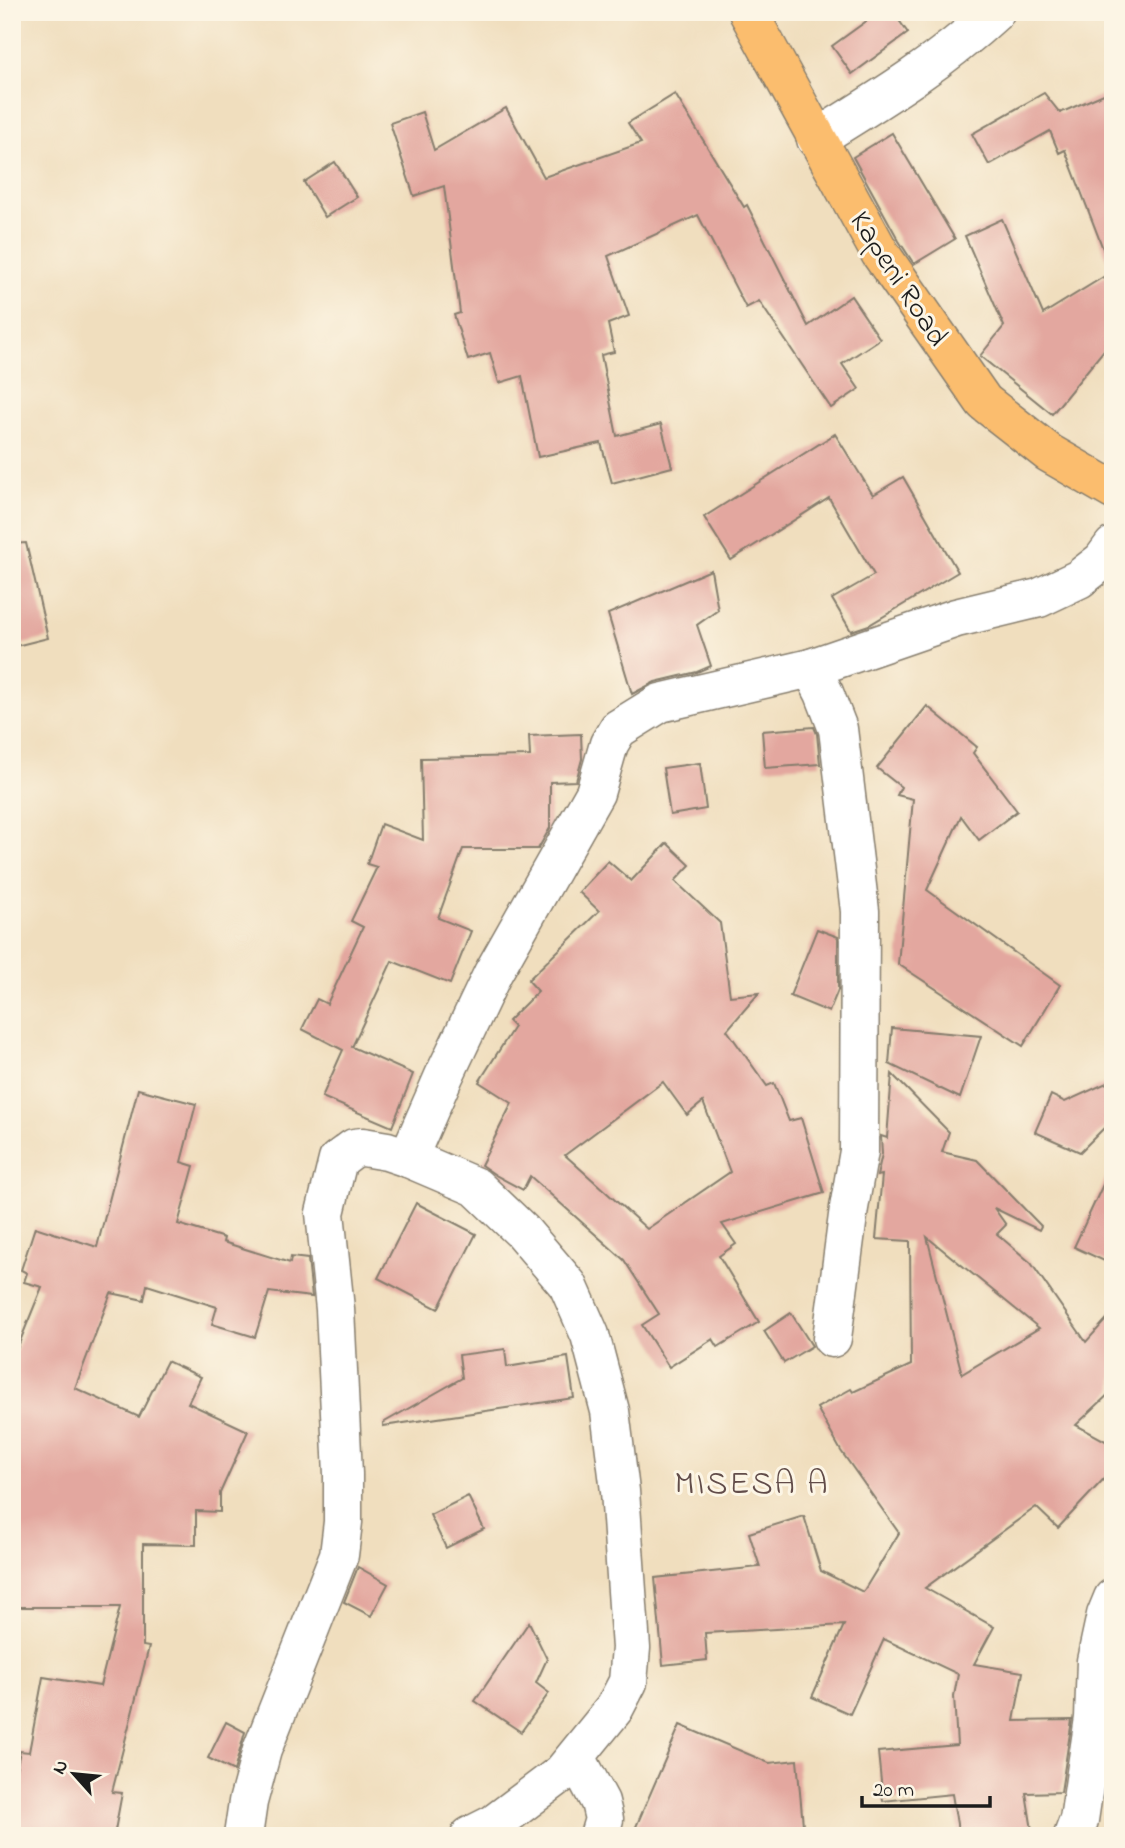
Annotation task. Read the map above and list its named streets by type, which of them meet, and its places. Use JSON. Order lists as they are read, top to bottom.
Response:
{
  "streets": {
    "main road": ["Kapeni Road"]
  },
  "districts": ["MISESA A"],
  "scale_bar": "20 m",
  "north": "top left"
}
